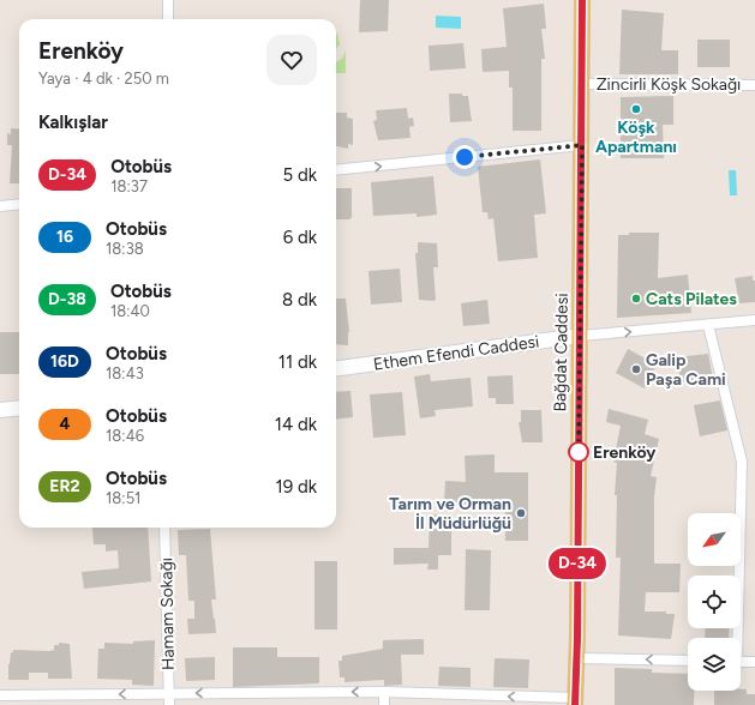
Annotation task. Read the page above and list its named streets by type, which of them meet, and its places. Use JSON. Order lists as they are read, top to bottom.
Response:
{
  "streets": {
    "main road": ["Ethem Efendi Caddesi", "Bağdat Caddesi"],
    "street": ["Zincirli Köşk Sokağı", "Hamam Sokağı"]
  },
  "crossings": [
    ["Zincirli Köşk Sokağı", "Bağdat Caddesi"],
    ["Ethem Efendi Caddesi", "Bağdat Caddesi"]
  ],
  "places": [
    "Köşk Apartmanı",
    "Cats Pilates",
    "Galip Paşa Cami",
    "Erenköy",
    "Tarım ve Orman İl Müdürlüğü"
  ],
  "lines": ["bus line D-34"],
  "north": "bottom left",
  "page": {
    "on_map": "D-34",
    "heading": [
      ["Erenköy", "Yaya · 4 dk · 250 m"],
      "Kalkışlar"
    ],
    "list": [
      {
        "mark": "D-34",
        "name": "Otobüs",
        "note": "18:37",
        "value": "5 dk"
      },
      {
        "mark": "16",
        "name": "Otobüs",
        "note": "18:38",
        "value": "6 dk"
      },
      {
        "mark": "D-38",
        "name": "Otobüs",
        "note": "18:40",
        "value": "8 dk"
      },
      {
        "mark": "16D",
        "name": "Otobüs",
        "note": "18:43",
        "value": "11 dk"
      },
      {
        "mark": "4",
        "name": "Otobüs",
        "note": "18:46",
        "value": "14 dk"
      },
      {
        "mark": "ER2",
        "name": "Otobüs",
        "note": "18:51",
        "value": "19 dk"
      }
    ]
  }
}
